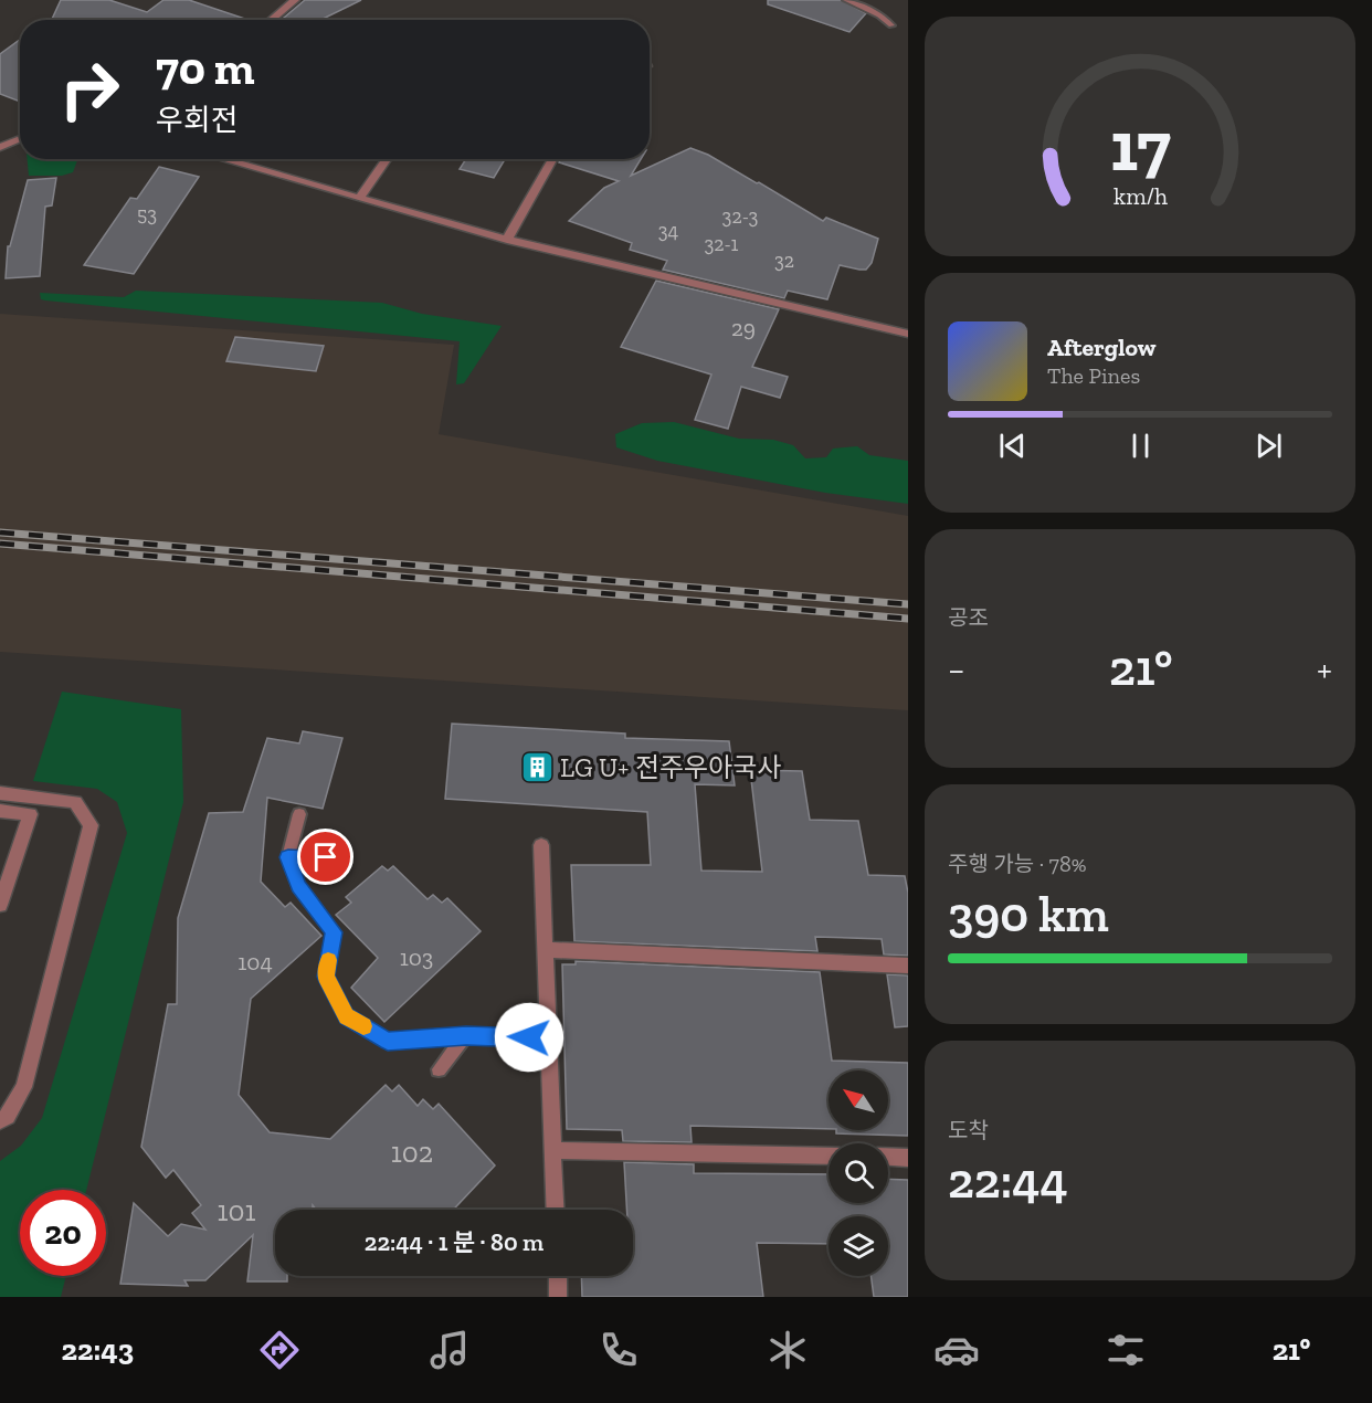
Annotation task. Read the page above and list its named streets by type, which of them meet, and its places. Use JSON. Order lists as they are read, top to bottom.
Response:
{
  "places": {
    "building": ["LG U+ 전주우아국사"]
  },
  "house_numbers": [
    "53",
    "32-3",
    "34",
    "32-1",
    "32",
    "29",
    "103",
    "104",
    "102",
    "101"
  ],
  "north": "top left",
  "page": {
    "turn": ["70 m", "우회전"],
    "song": ["Afterglow", "The Pines"],
    "tile": [
      "공조",
      ["주행 가능 · 78%", "390 km"],
      ["도착", "22:44"]
    ],
    "heat": ["−", "21°", "+"],
    "limit": "20",
    "trip": "22:44 · 1 분 · 80 m",
    "tabs": ["22:43", "21°"],
    "gauge": ["17", "km/h"]
  }
}
